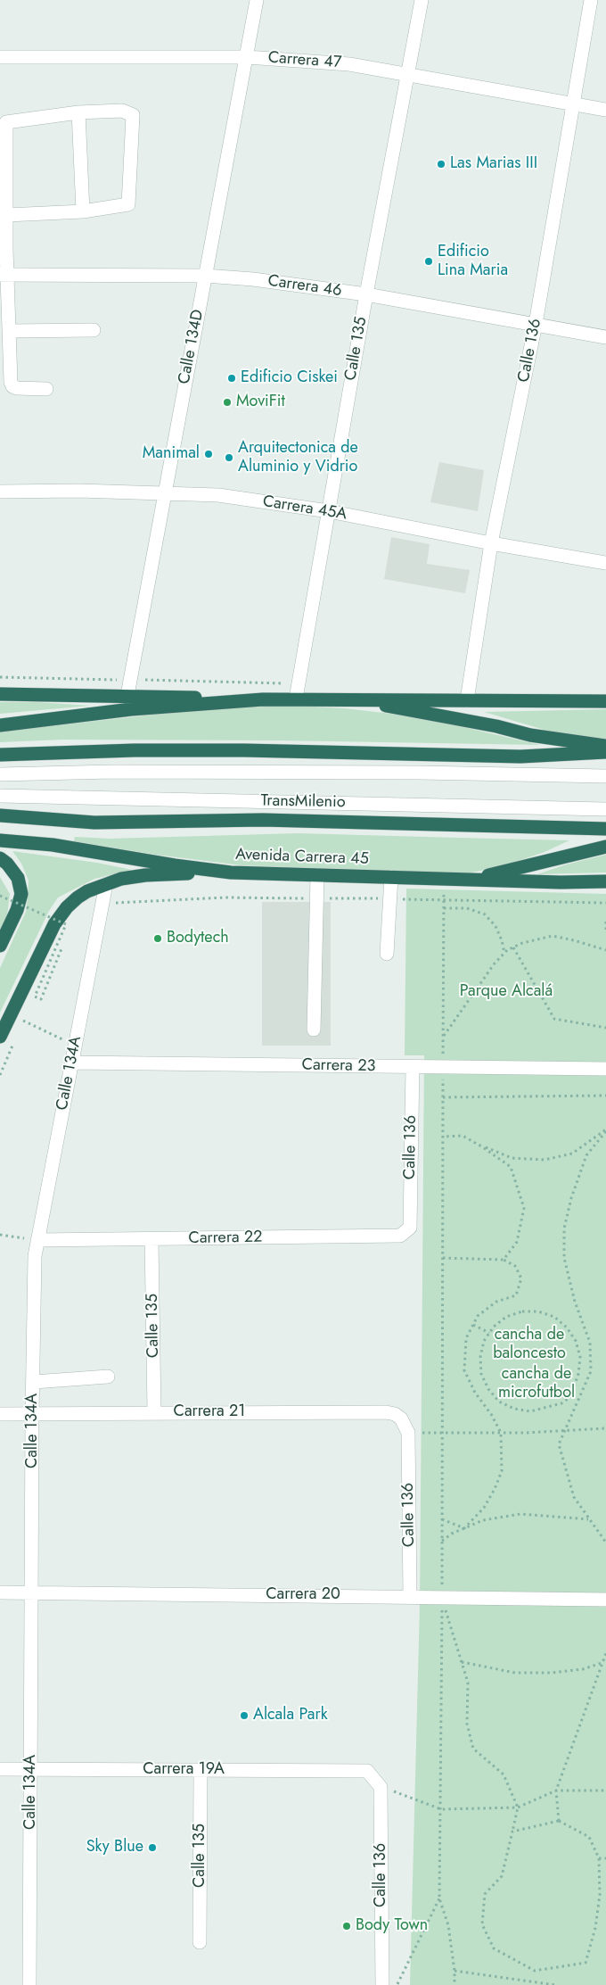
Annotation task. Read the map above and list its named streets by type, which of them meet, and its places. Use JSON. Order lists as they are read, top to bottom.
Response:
{
  "streets": {
    "highway": ["Avenida Carrera 45"],
    "street": [
      "Carrera 47",
      "Carrera 46",
      "Calle 134D",
      "Calle 135",
      "Calle 136",
      "Carrera 45A",
      "TransMilenio",
      "Carrera 23",
      "Calle 134A",
      "Carrera 22",
      "Carrera 21",
      "Carrera 20",
      "Carrera 19A"
    ]
  },
  "crossings": [
    ["Carrera 47", "Calle 134D"],
    ["Carrera 47", "Calle 135"],
    ["Carrera 47", "Calle 136"],
    ["Carrera 46", "Calle 134D"],
    ["Carrera 46", "Calle 135"],
    ["Carrera 46", "Calle 136"],
    ["Calle 134D", "Carrera 45A"],
    ["Calle 135", "Carrera 45A"],
    ["Calle 135", "Carrera 22"],
    ["Calle 135", "Carrera 21"],
    ["Calle 135", "Carrera 19A"],
    ["Calle 136", "Carrera 45A"],
    ["Calle 136", "Carrera 23"],
    ["Calle 136", "Carrera 22"],
    ["Calle 136", "Carrera 21"],
    ["Calle 136", "Carrera 20"],
    ["Calle 136", "Carrera 19A"],
    ["Carrera 23", "Calle 134A"],
    ["Calle 134A", "Carrera 22"],
    ["Calle 134A", "Carrera 21"],
    ["Calle 134A", "Carrera 20"],
    ["Calle 134A", "Carrera 19A"]
  ],
  "parks": ["Parque Alcalá", "cancha de baloncesto", "cancha de microfutbol"],
  "places": [
    "Las Marias III",
    "Edificio Lina Maria",
    "Edificio Ciskei",
    "MoviFit",
    "Manimal",
    "Arquitectonica de Aluminio y Vidrio",
    "Bodytech",
    "Alcala Park",
    "Sky Blue",
    "Body Town"
  ]
}
